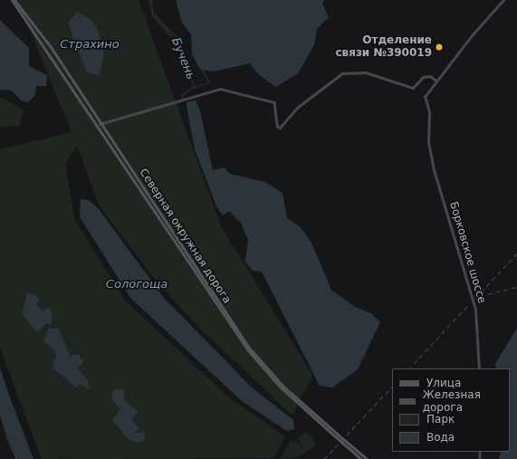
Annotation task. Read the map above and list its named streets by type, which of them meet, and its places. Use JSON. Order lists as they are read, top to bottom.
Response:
{
  "streets": {
    "main road": ["Северная окружная дорога"],
    "street": ["Борковское шоссе"]
  },
  "water": ["Страхино", "Бучень", "Сологоща"],
  "places": ["Отделение связи №390019"],
  "legend": [
    "Улица",
    "Железная дорога",
    "Парк",
    "Вода"
  ]
}
